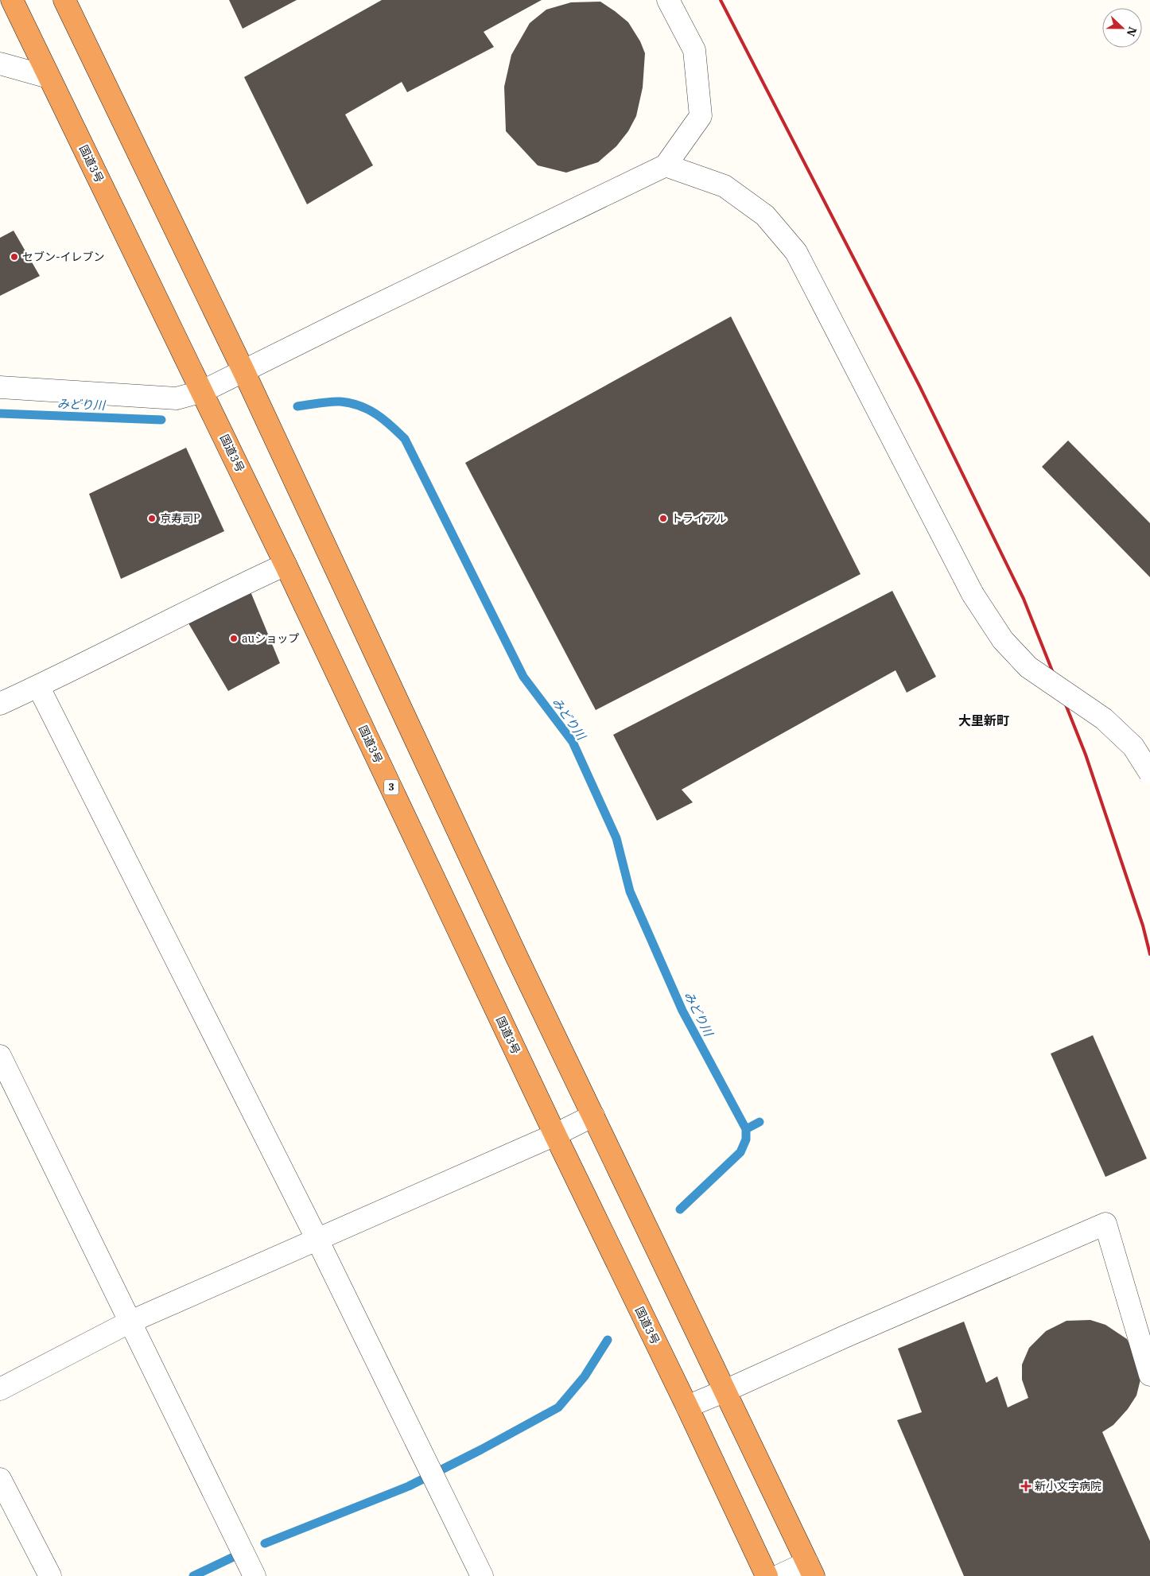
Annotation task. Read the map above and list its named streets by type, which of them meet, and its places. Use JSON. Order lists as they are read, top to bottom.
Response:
{
  "streets": {
    "highway": ["国道3号", "3"]
  },
  "districts": ["大里新町"],
  "water": ["みどり川"],
  "places": {
    "other": [
      "セブン-イレブン",
      "京寿司P",
      "トライアル",
      "auショップ"
    ],
    "health": ["新小文字病院"]
  },
  "north": "right"
}
